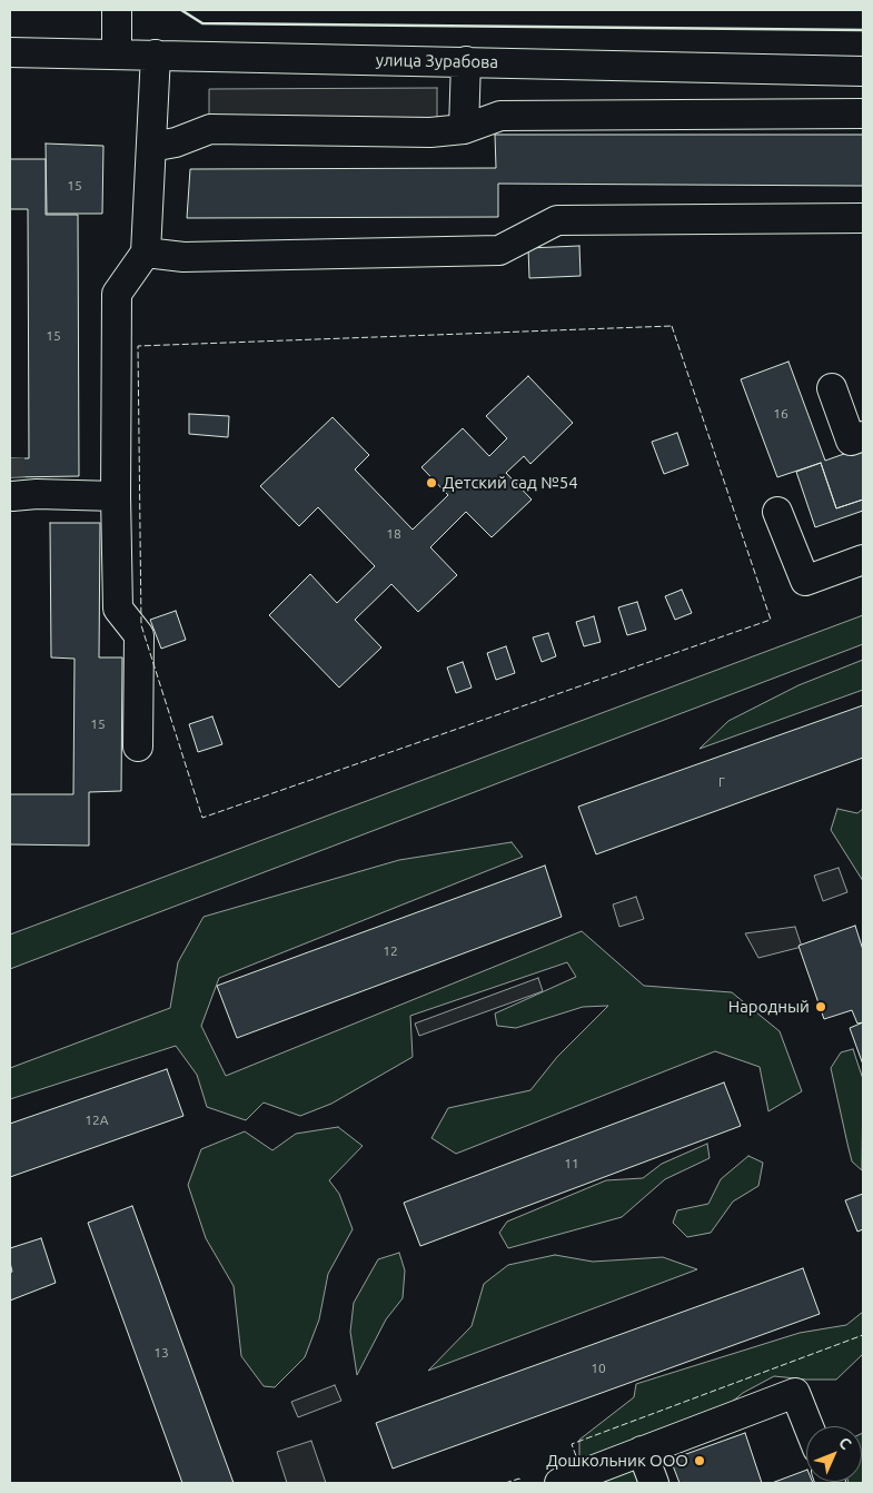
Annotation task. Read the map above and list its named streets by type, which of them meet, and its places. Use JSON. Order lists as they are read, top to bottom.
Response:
{
  "streets": {
    "street": ["улица Зурабова"]
  },
  "places": ["Детский сад №54", "Народный", "Дошкольник ООО"],
  "house_numbers": [
    "15",
    "15",
    "16",
    "18",
    "15",
    "Г",
    "12",
    "12А",
    "11",
    "13",
    "10"
  ],
  "north": "top right"
}
